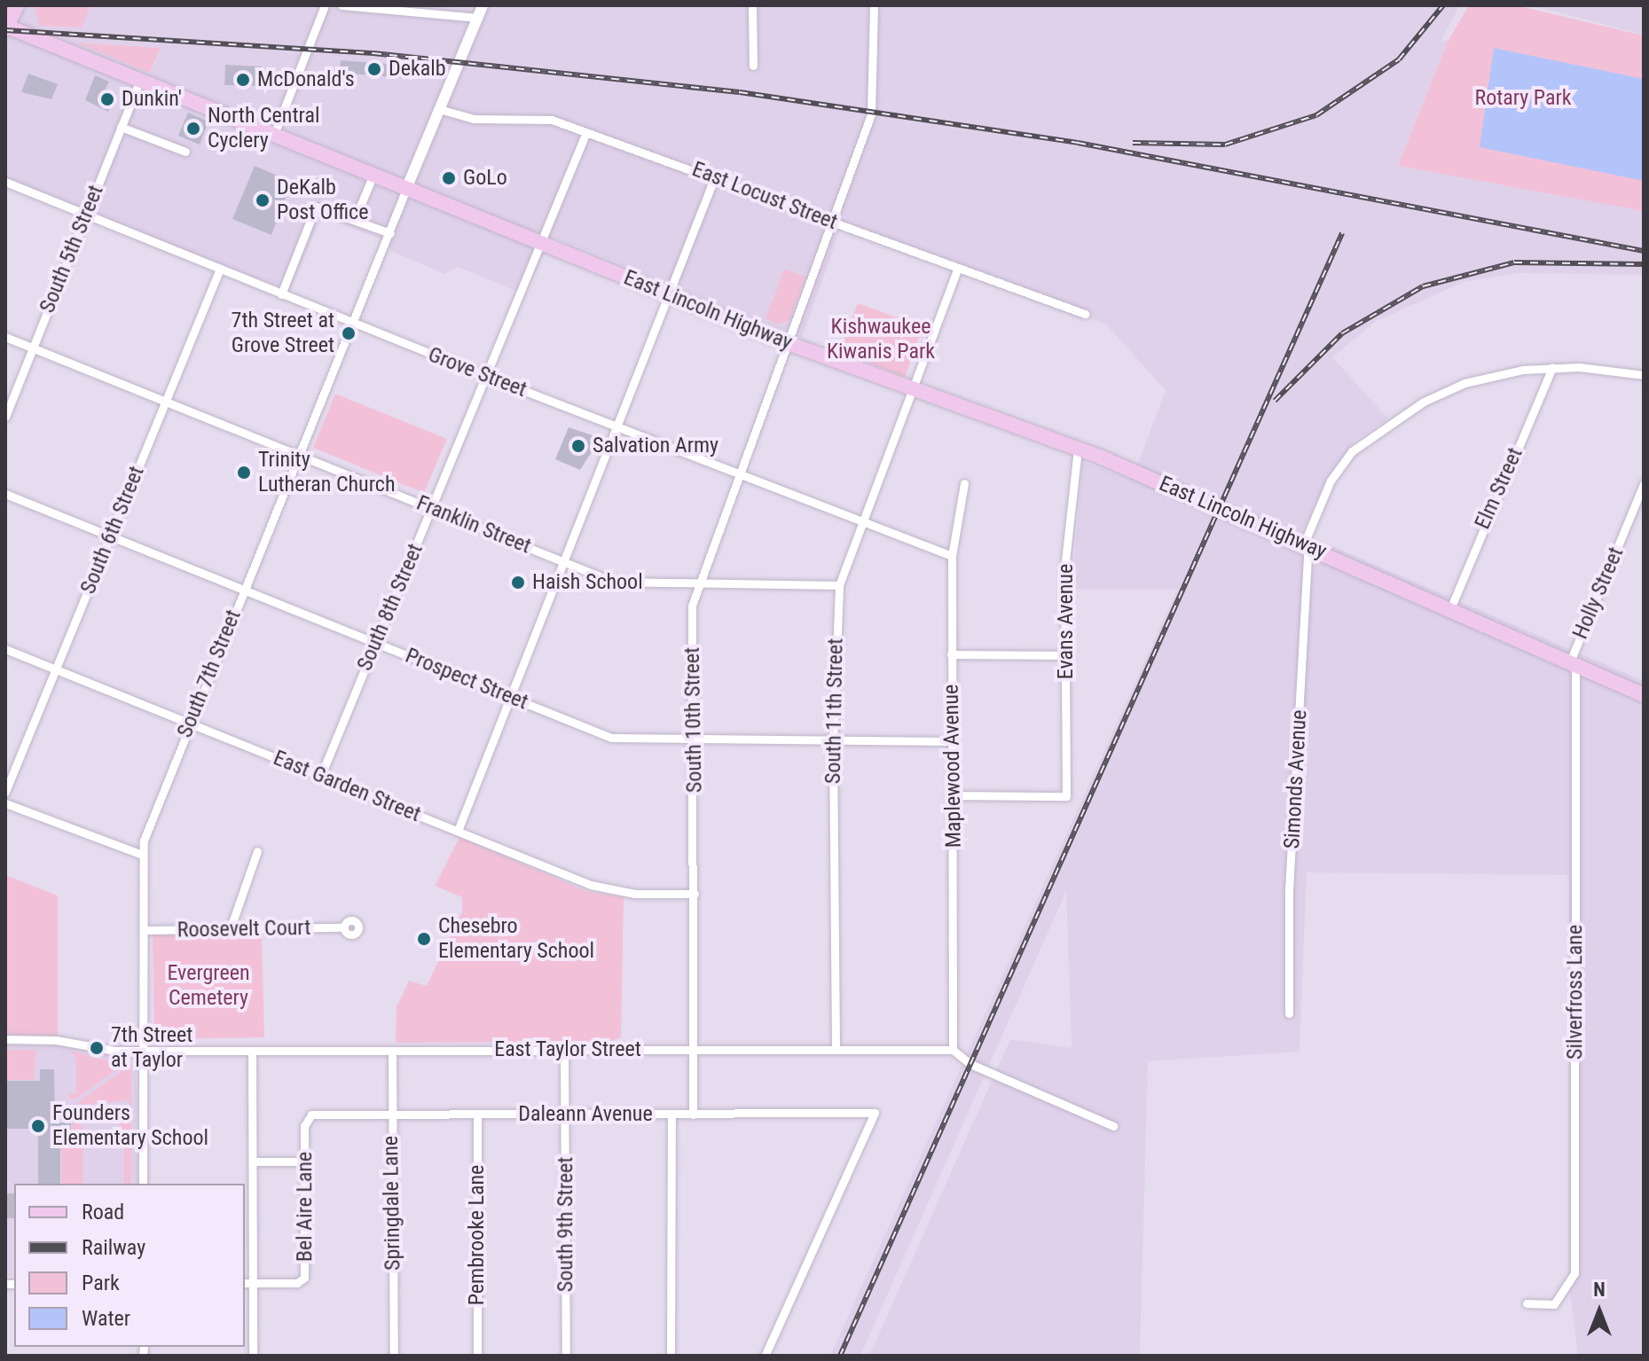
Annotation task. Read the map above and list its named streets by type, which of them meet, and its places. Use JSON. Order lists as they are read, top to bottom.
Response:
{
  "streets": {
    "main road": ["East Lincoln Highway"],
    "street": [
      "East Locust Street",
      "South 5th Street",
      "Grove Street",
      "Elm Street",
      "Franklin Street",
      "South 6th Street",
      "Holly Street",
      "South 8th Street",
      "Evans Avenue",
      "South 7th Street",
      "Prospect Street",
      "South 11th Street",
      "South 10th Street",
      "Maplewood Avenue",
      "Simonds Avenue",
      "East Garden Street",
      "Roosevelt Court",
      "Silverfross Lane",
      "East Taylor Street",
      "Daleann Avenue",
      "Springdale Lane",
      "Bel Aire Lane",
      "South 9th Street",
      "Pembrooke Lane"
    ]
  },
  "crossings": [
    ["East Locust Street", "South 8th Street"],
    ["East Locust Street", "South 11th Street"],
    ["East Locust Street", "South 10th Street"],
    ["South 5th Street", "East Lincoln Highway"],
    ["South 5th Street", "Grove Street"],
    ["South 5th Street", "Franklin Street"],
    ["East Lincoln Highway", "Elm Street"],
    ["East Lincoln Highway", "Holly Street"],
    ["East Lincoln Highway", "South 8th Street"],
    ["East Lincoln Highway", "Evans Avenue"],
    ["East Lincoln Highway", "South 7th Street"],
    ["East Lincoln Highway", "South 11th Street"],
    ["East Lincoln Highway", "South 10th Street"],
    ["East Lincoln Highway", "Simonds Avenue"],
    ["East Lincoln Highway", "Silverfross Lane"],
    ["Grove Street", "South 6th Street"],
    ["Grove Street", "South 8th Street"],
    ["Grove Street", "South 7th Street"],
    ["Grove Street", "South 11th Street"],
    ["Grove Street", "South 10th Street"],
    ["Grove Street", "Maplewood Avenue"],
    ["Franklin Street", "South 6th Street"],
    ["Franklin Street", "South 8th Street"],
    ["Franklin Street", "South 7th Street"],
    ["Franklin Street", "South 11th Street"],
    ["Franklin Street", "South 10th Street"],
    ["South 6th Street", "Prospect Street"],
    ["South 6th Street", "East Garden Street"],
    ["Holly Street", "Silverfross Lane"],
    ["South 8th Street", "Prospect Street"],
    ["South 8th Street", "East Garden Street"],
    ["Evans Avenue", "Maplewood Avenue"],
    ["South 7th Street", "Prospect Street"],
    ["South 7th Street", "East Garden Street"],
    ["South 7th Street", "Roosevelt Court"],
    ["South 7th Street", "East Taylor Street"],
    ["Prospect Street", "South 11th Street"],
    ["Prospect Street", "South 10th Street"],
    ["Prospect Street", "Maplewood Avenue"],
    ["South 11th Street", "East Taylor Street"],
    ["South 10th Street", "East Garden Street"],
    ["South 10th Street", "East Taylor Street"],
    ["South 10th Street", "Daleann Avenue"],
    ["Maplewood Avenue", "East Taylor Street"],
    ["East Taylor Street", "Springdale Lane"],
    ["East Taylor Street", "South 9th Street"],
    ["Daleann Avenue", "Springdale Lane"],
    ["Daleann Avenue", "Bel Aire Lane"],
    ["Daleann Avenue", "South 9th Street"],
    ["Daleann Avenue", "Pembrooke Lane"]
  ],
  "parks": ["Rotary Park", "Kishwaukee Kiwanis Park", "Evergreen Cemetery"],
  "places": [
    "Dekalb",
    "McDonald's",
    "Dunkin'",
    "North Central Cyclery",
    "GoLo",
    "DeKalb Post Office",
    "7th Street at Grove Street",
    "Salvation Army",
    "Trinity Lutheran Church",
    "Haish School",
    "Chesebro Elementary School",
    "7th Street at Taylor",
    "Founders Elementary School"
  ],
  "legend": [
    "Road",
    "Railway",
    "Park",
    "Water"
  ],
  "north": "top"
}
